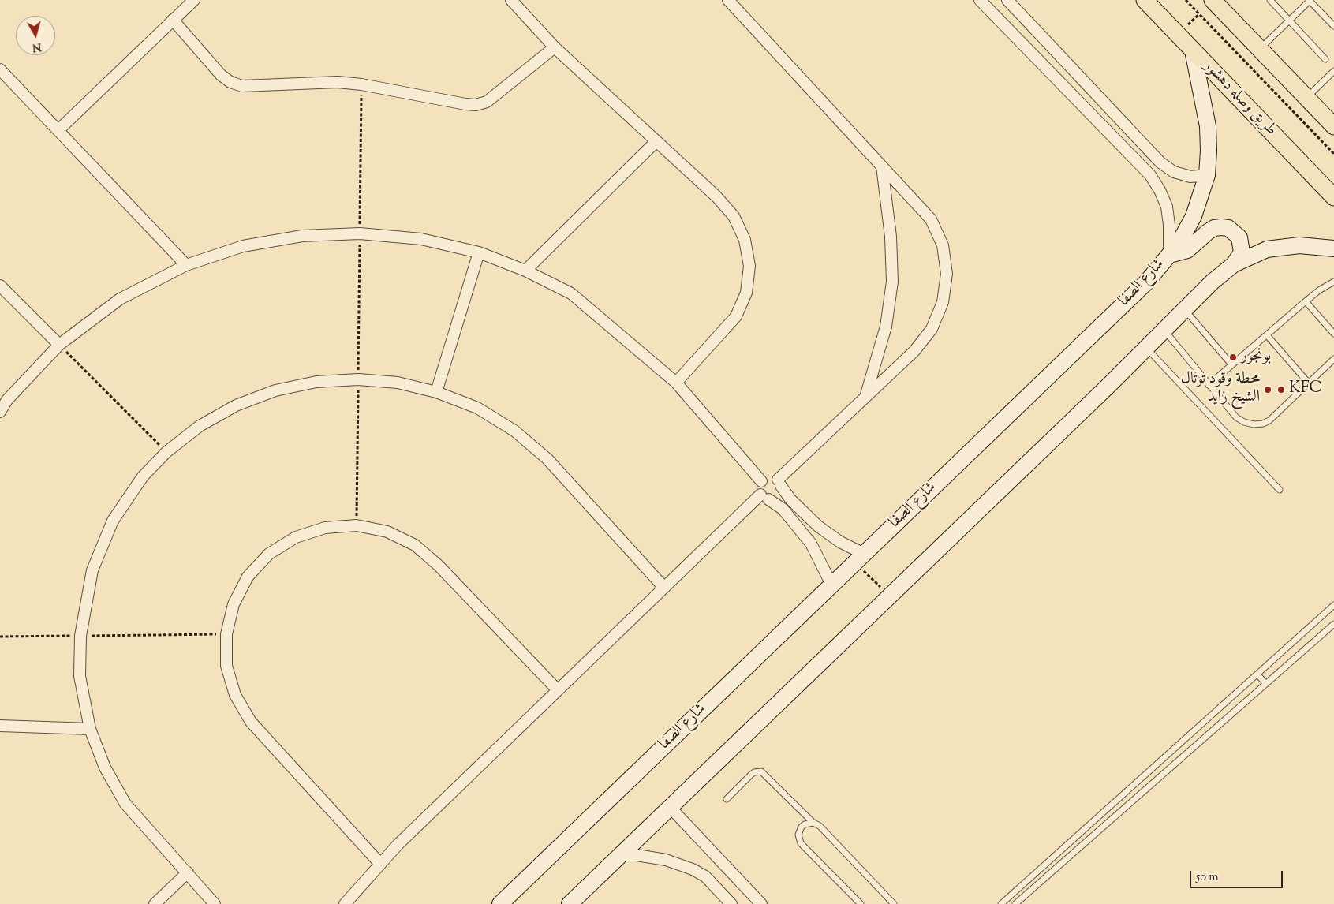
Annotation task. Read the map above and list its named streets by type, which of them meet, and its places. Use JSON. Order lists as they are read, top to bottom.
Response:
{
  "streets": {
    "main road": ["طريق وصله دهشور"],
    "street": ["شارع الصفا"]
  },
  "crossings": [
    ["طريق وصله دهشور", "شارع الصفا"]
  ],
  "places": ["بونجور", "محطة وقود توتال الشيخ زايد", "KFC"],
  "scale_bar": "50 m",
  "north": "bottom"
}
